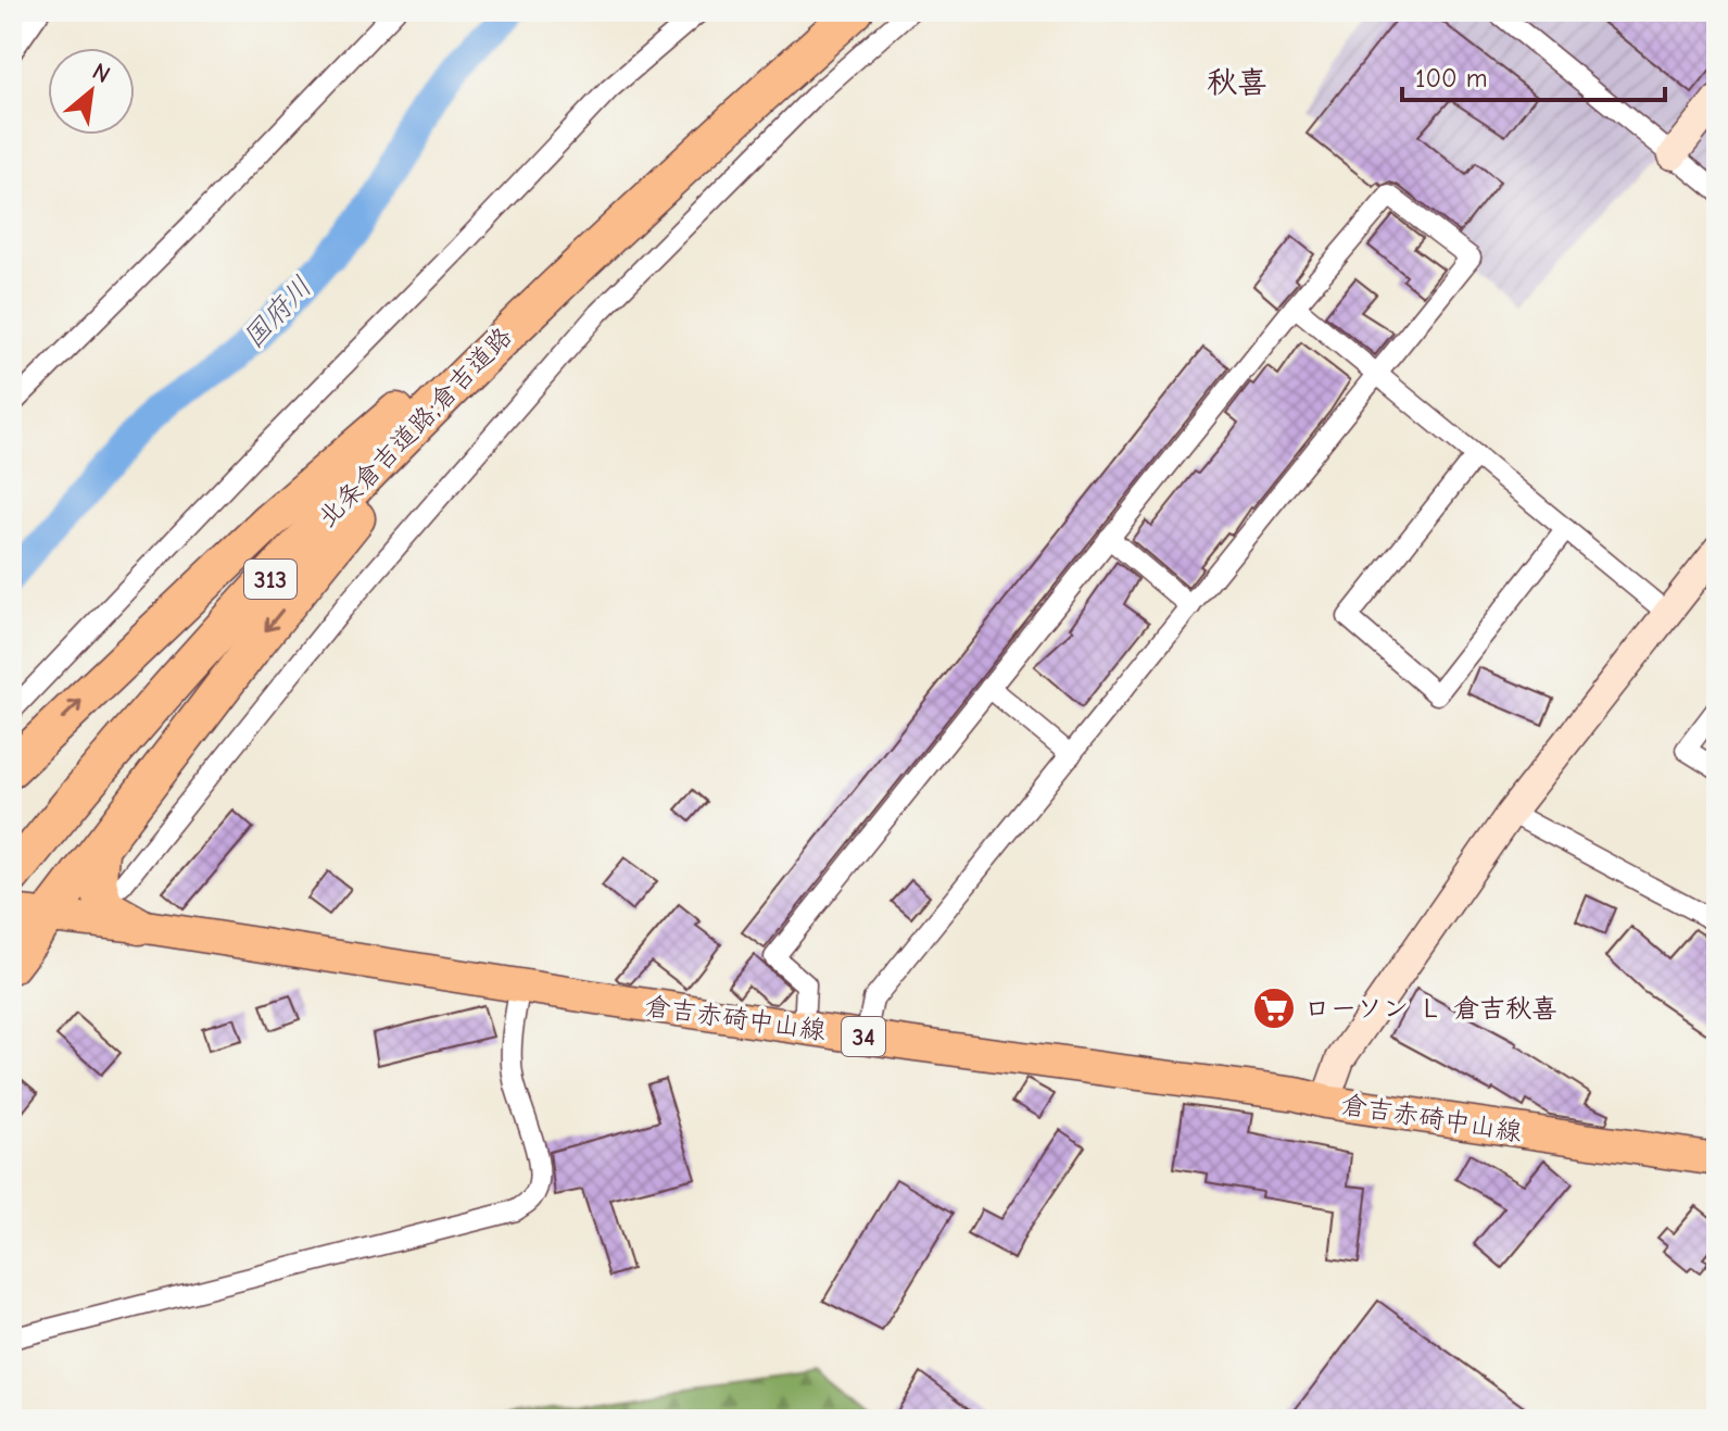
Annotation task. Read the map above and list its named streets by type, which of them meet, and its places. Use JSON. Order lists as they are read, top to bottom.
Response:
{
  "streets": {
    "highway": ["北条倉吉道路;倉吉道路", "313"],
    "main road": ["倉吉赤碕中山線", "34"]
  },
  "districts": ["秋喜"],
  "water": ["国府川"],
  "places": {
    "supermarket": ["ローソン Ｌ 倉吉秋喜"]
  },
  "scale_bar": "100 m",
  "north": "top right"
}
